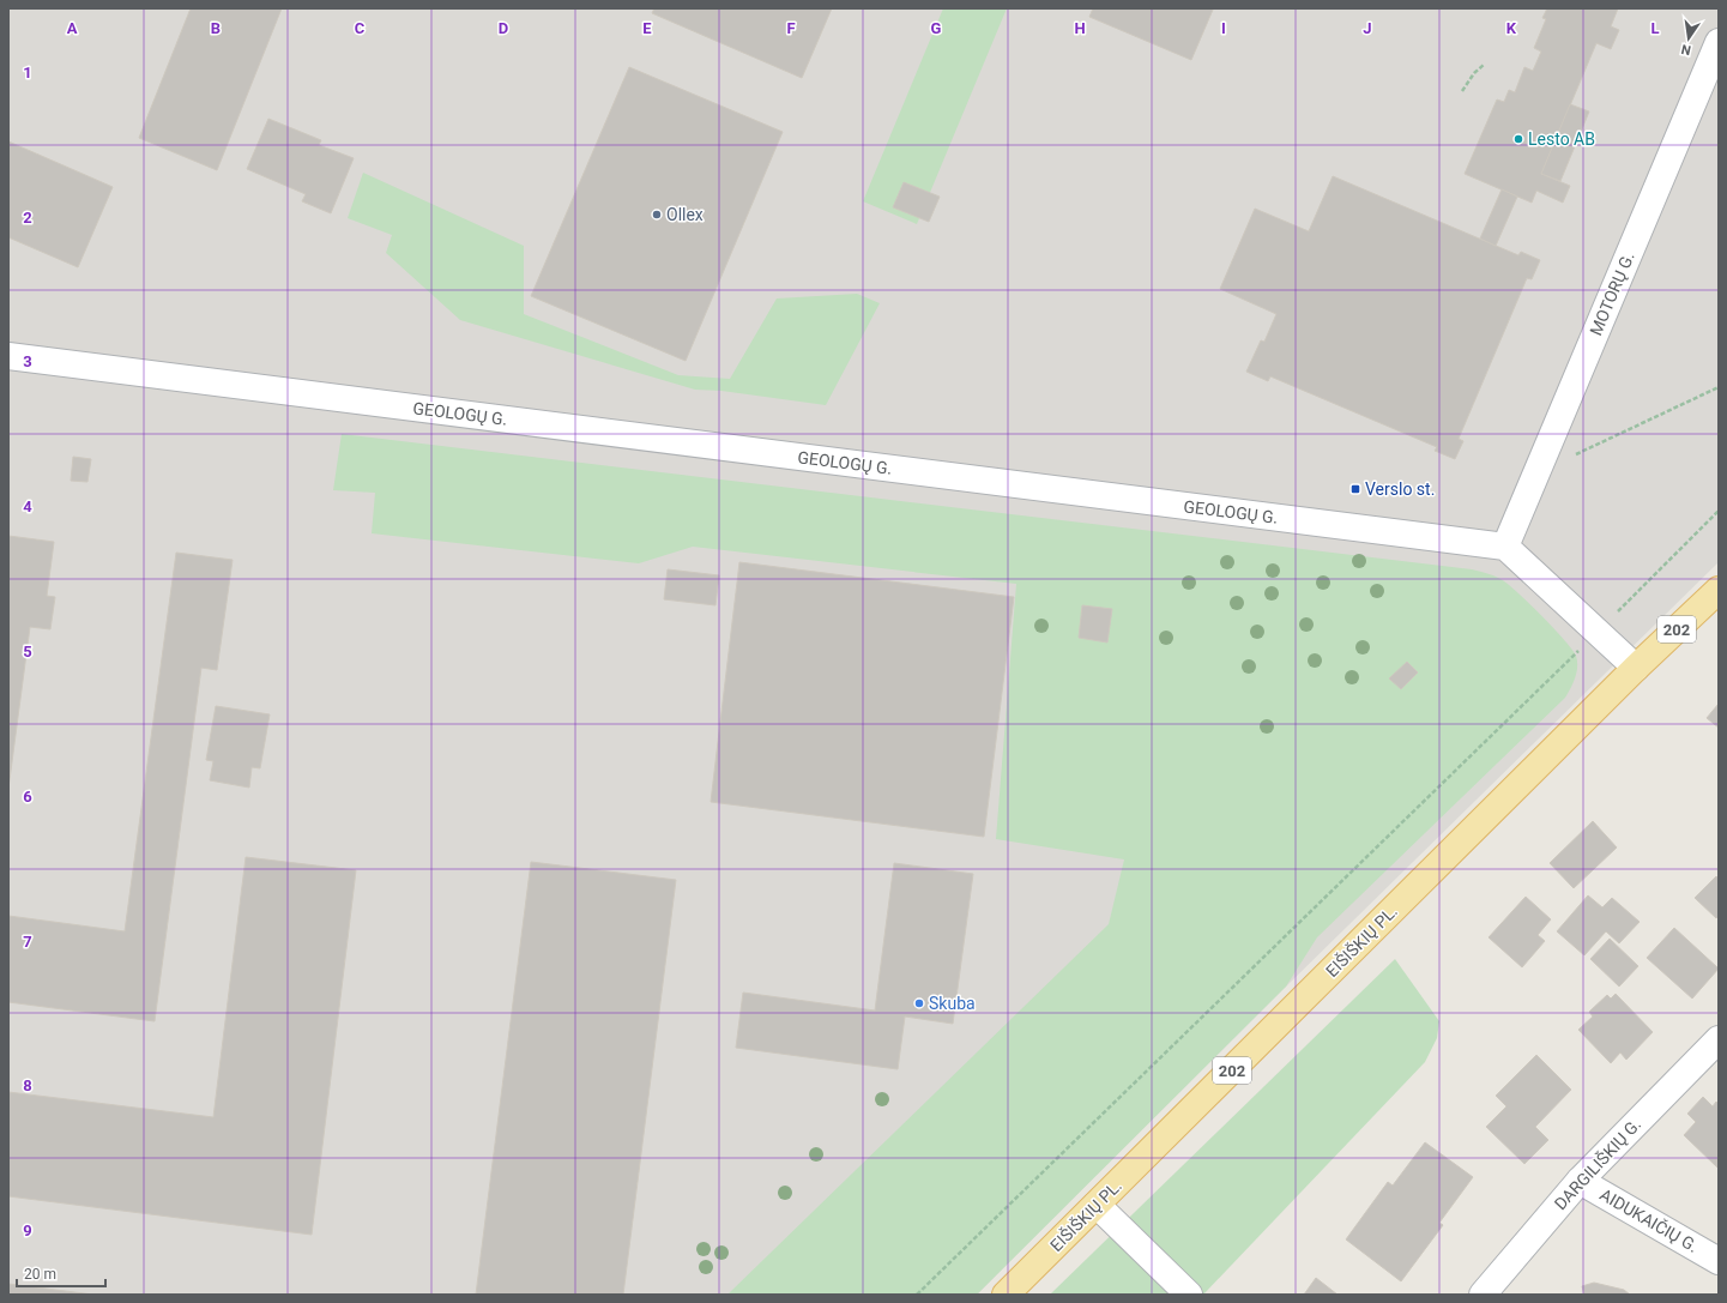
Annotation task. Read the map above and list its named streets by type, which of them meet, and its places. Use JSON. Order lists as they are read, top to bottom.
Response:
{
  "streets": {
    "main road": ["202", "EIŠIŠKIŲ PL."],
    "street": [
      "MOTORŲ G.",
      "GEOLOGŲ G.",
      "DARGILIŠKIŲ G.",
      "AIDUKAIČIŲ G."
    ]
  },
  "crossings": [
    ["MOTORŲ G.", "GEOLOGŲ G."],
    ["DARGILIŠKIŲ G.", "AIDUKAIČIŲ G."]
  ],
  "places": {
    "other": ["Lesto AB", "Ollex", "Skuba"],
    "transit": ["Verslo st."]
  },
  "scale_bar": "20 m",
  "north": "bottom",
  "grid": {
    "columns": [
      "A",
      "B",
      "C",
      "D",
      "E",
      "F",
      "G",
      "H",
      "I",
      "J",
      "K",
      "L"
    ],
    "rows": [
      "1",
      "2",
      "3",
      "4",
      "5",
      "6",
      "7",
      "8",
      "9"
    ]
  }
}
